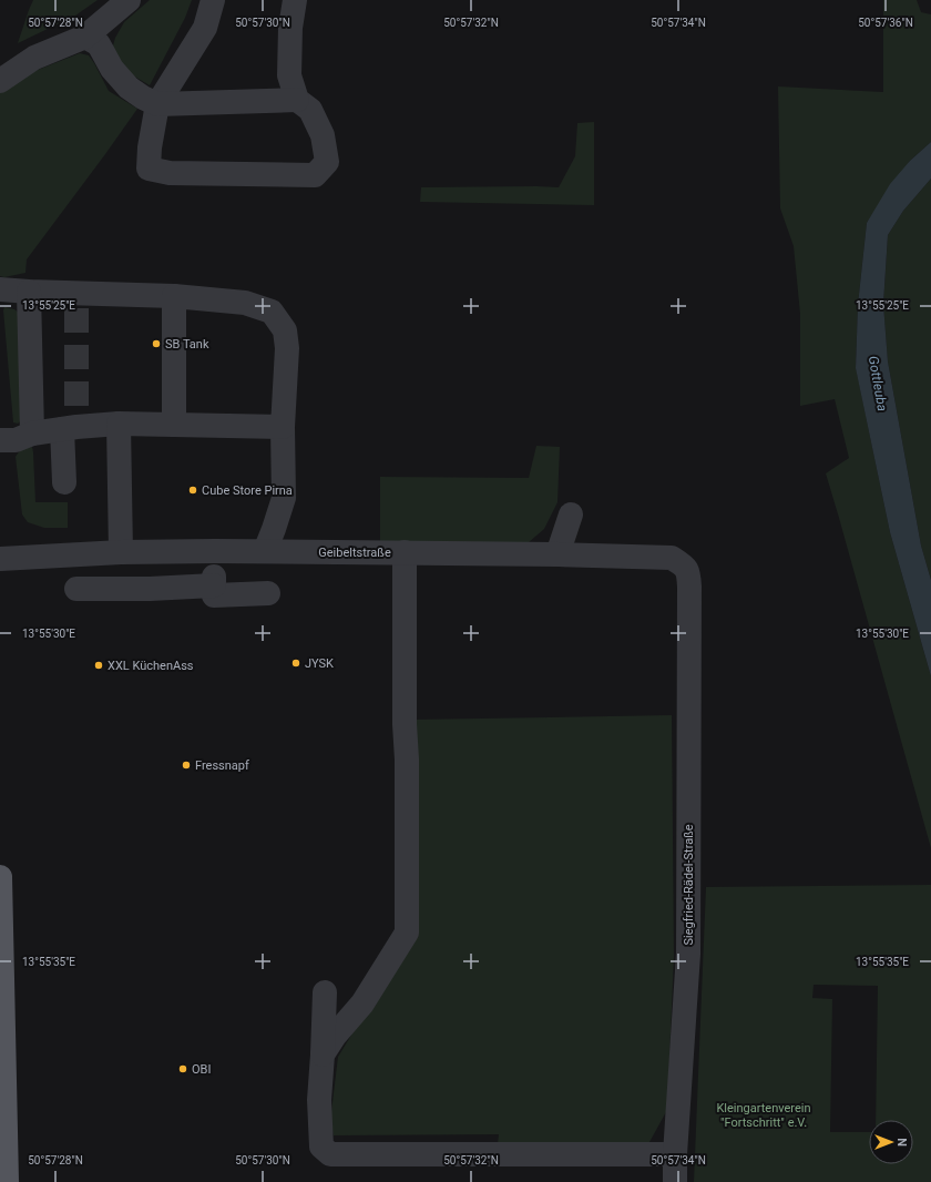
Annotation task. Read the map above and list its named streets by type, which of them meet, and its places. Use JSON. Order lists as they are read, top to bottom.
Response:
{
  "streets": {
    "street": ["Geibeltstraße", "Siegfried-Rädel-Straße"]
  },
  "crossings": [
    ["Geibeltstraße", "Siegfried-Rädel-Straße"]
  ],
  "water": ["Gottleuba"],
  "parks": ["Kleingartenverein \"Fortschritt\" e.V."],
  "places": [
    "SB Tank",
    "Cube Store Pirna",
    "JYSK",
    "XXL KüchenAss",
    "Fressnapf",
    "OBI"
  ],
  "north": "right",
  "coordinates": [
    "50°57'28\"N",
    "50°57'30\"N",
    "50°57'32\"N",
    "50°57'34\"N",
    "50°57'36\"N",
    "13°55'25\"E",
    "13°55'30\"E",
    "13°55'35\"E"
  ]
}
